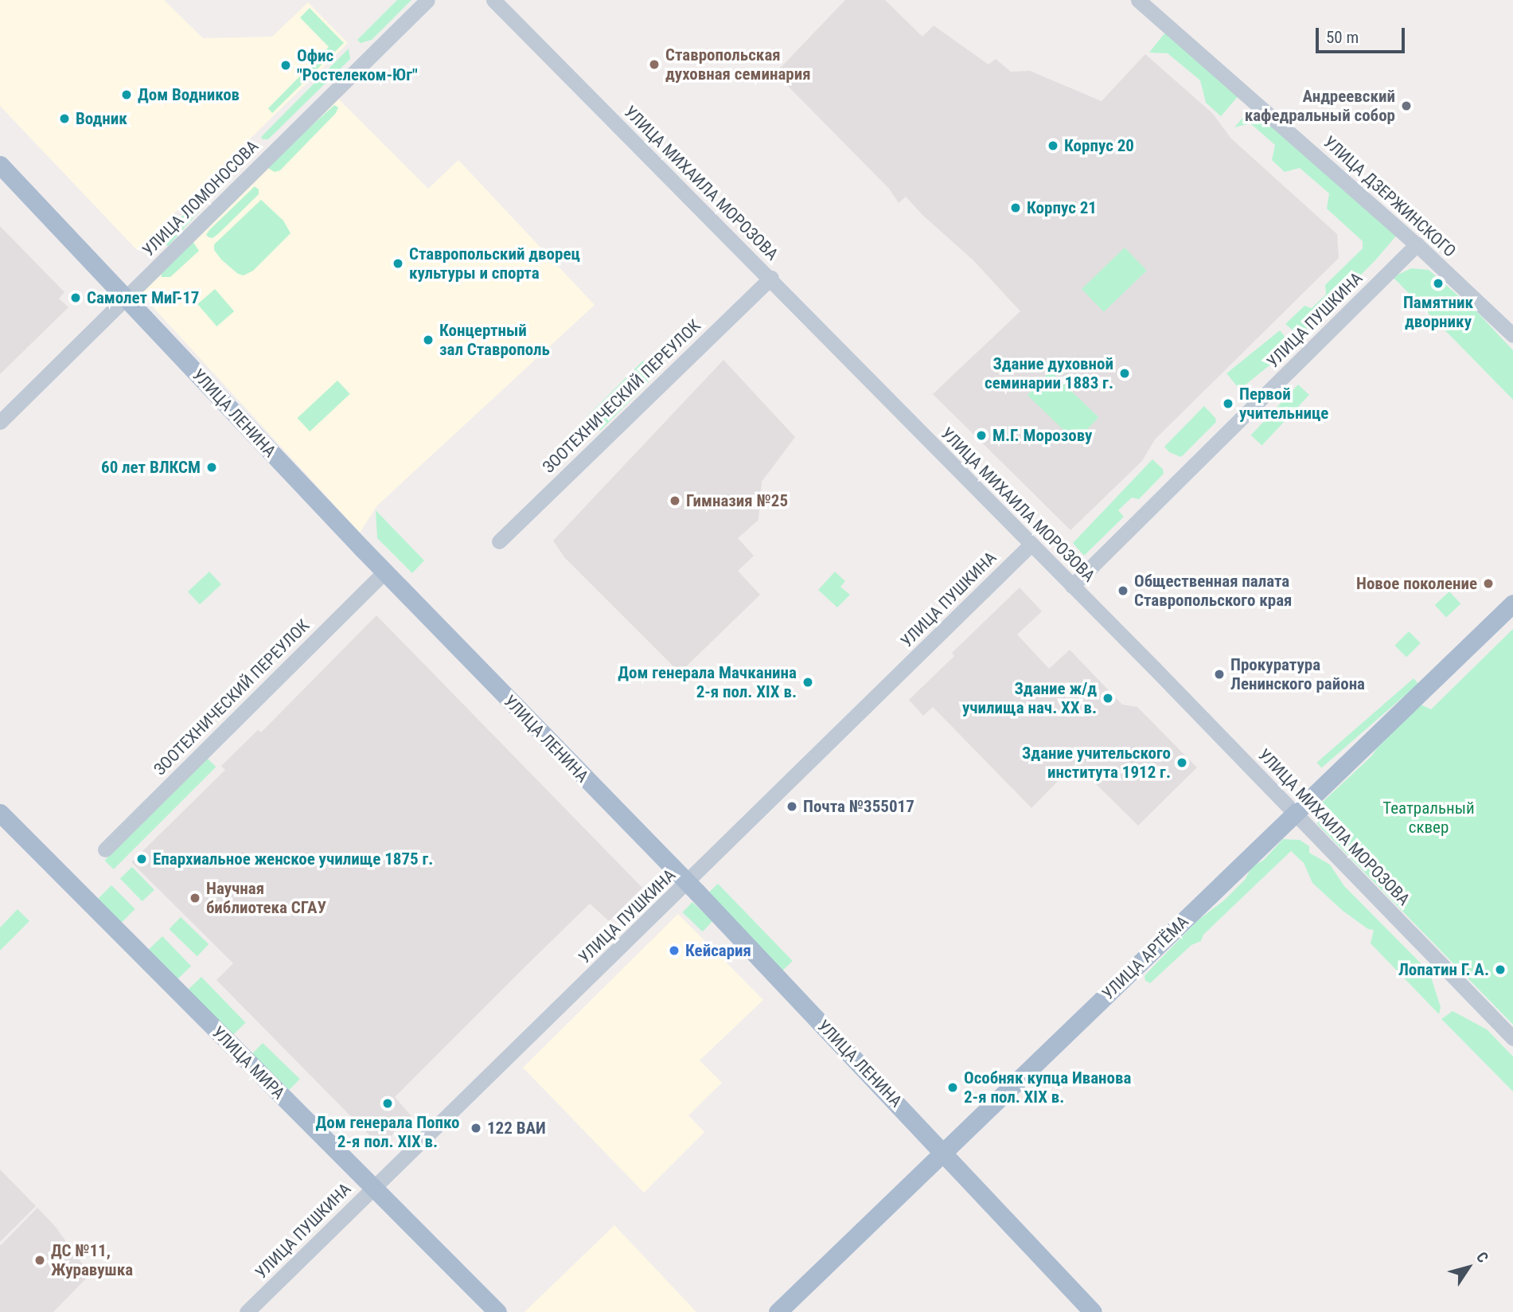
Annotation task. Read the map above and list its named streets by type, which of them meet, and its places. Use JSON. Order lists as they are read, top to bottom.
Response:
{
  "streets": {
    "main road": ["УЛИЦА ЛЕНИНА", "УЛИЦА АРТЁМА", "УЛИЦА МИРА"],
    "street": [
      "УЛИЦА МИХАИЛА МОРОЗОВА",
      "УЛИЦА ДЗЕРЖИНСКОГО",
      "УЛИЦА ЛОМОНОСОВА",
      "УЛИЦА ПУШКИНА",
      "ЗООТЕХНИЧЕСКИЙ ПЕРЕУЛОК"
    ]
  },
  "crossings": [
    ["УЛИЦА МИХАИЛА МОРОЗОВА", "УЛИЦА ПУШКИНА"],
    ["УЛИЦА МИХАИЛА МОРОЗОВА", "ЗООТЕХНИЧЕСКИЙ ПЕРЕУЛОК"],
    ["УЛИЦА МИХАИЛА МОРОЗОВА", "УЛИЦА АРТЁМА"],
    ["УЛИЦА ДЗЕРЖИНСКОГО", "УЛИЦА ПУШКИНА"],
    ["УЛИЦА ЛОМОНОСОВА", "УЛИЦА ЛЕНИНА"],
    ["УЛИЦА ПУШКИНА", "УЛИЦА ЛЕНИНА"],
    ["УЛИЦА ПУШКИНА", "УЛИЦА МИРА"],
    ["ЗООТЕХНИЧЕСКИЙ ПЕРЕУЛОК", "УЛИЦА ЛЕНИНА"],
    ["УЛИЦА ЛЕНИНА", "УЛИЦА АРТЁМА"]
  ],
  "parks": ["Театральный сквер"],
  "places": [
    "Ставропольская духовная семинария",
    "Офис \"Ростелеком-Юг\"",
    "Дом Водников",
    "Андреевский кафедральный собор",
    "Водник",
    "Корпус 20",
    "Корпус 21",
    "Ставропольский дворец культуры и спорта",
    "Памятник дворнику",
    "Самолет МиГ-17",
    "Концертный зал Ставрополь",
    "Здание духовной семинарии 1883 г.",
    "Первой учительнице",
    "М.Г. Морозову",
    "60 лет ВЛКСМ",
    "Гимназия №25",
    "Новое поколение",
    "Общественная палата Ставропольского края",
    "Прокуратура Ленинского района",
    "Дом генерала Мачканина 2-я пол. XIX в.",
    "Здание ж/д училища нач. ХХ в.",
    "Здание учительского института 1912 г.",
    "Почта №355017",
    "Епархиальное женское училище 1875 г.",
    "Научная библиотека СГАУ",
    "Кейсария",
    "Лопатин Г. А.",
    "Особняк купца Иванова 2-я пол. XIX в.",
    "Дом генерала Попко 2-я пол. XIX в.",
    "122 ВАИ",
    "ДС №11, Журавушка"
  ],
  "scale_bar": "50 m",
  "north": "top right"
}
